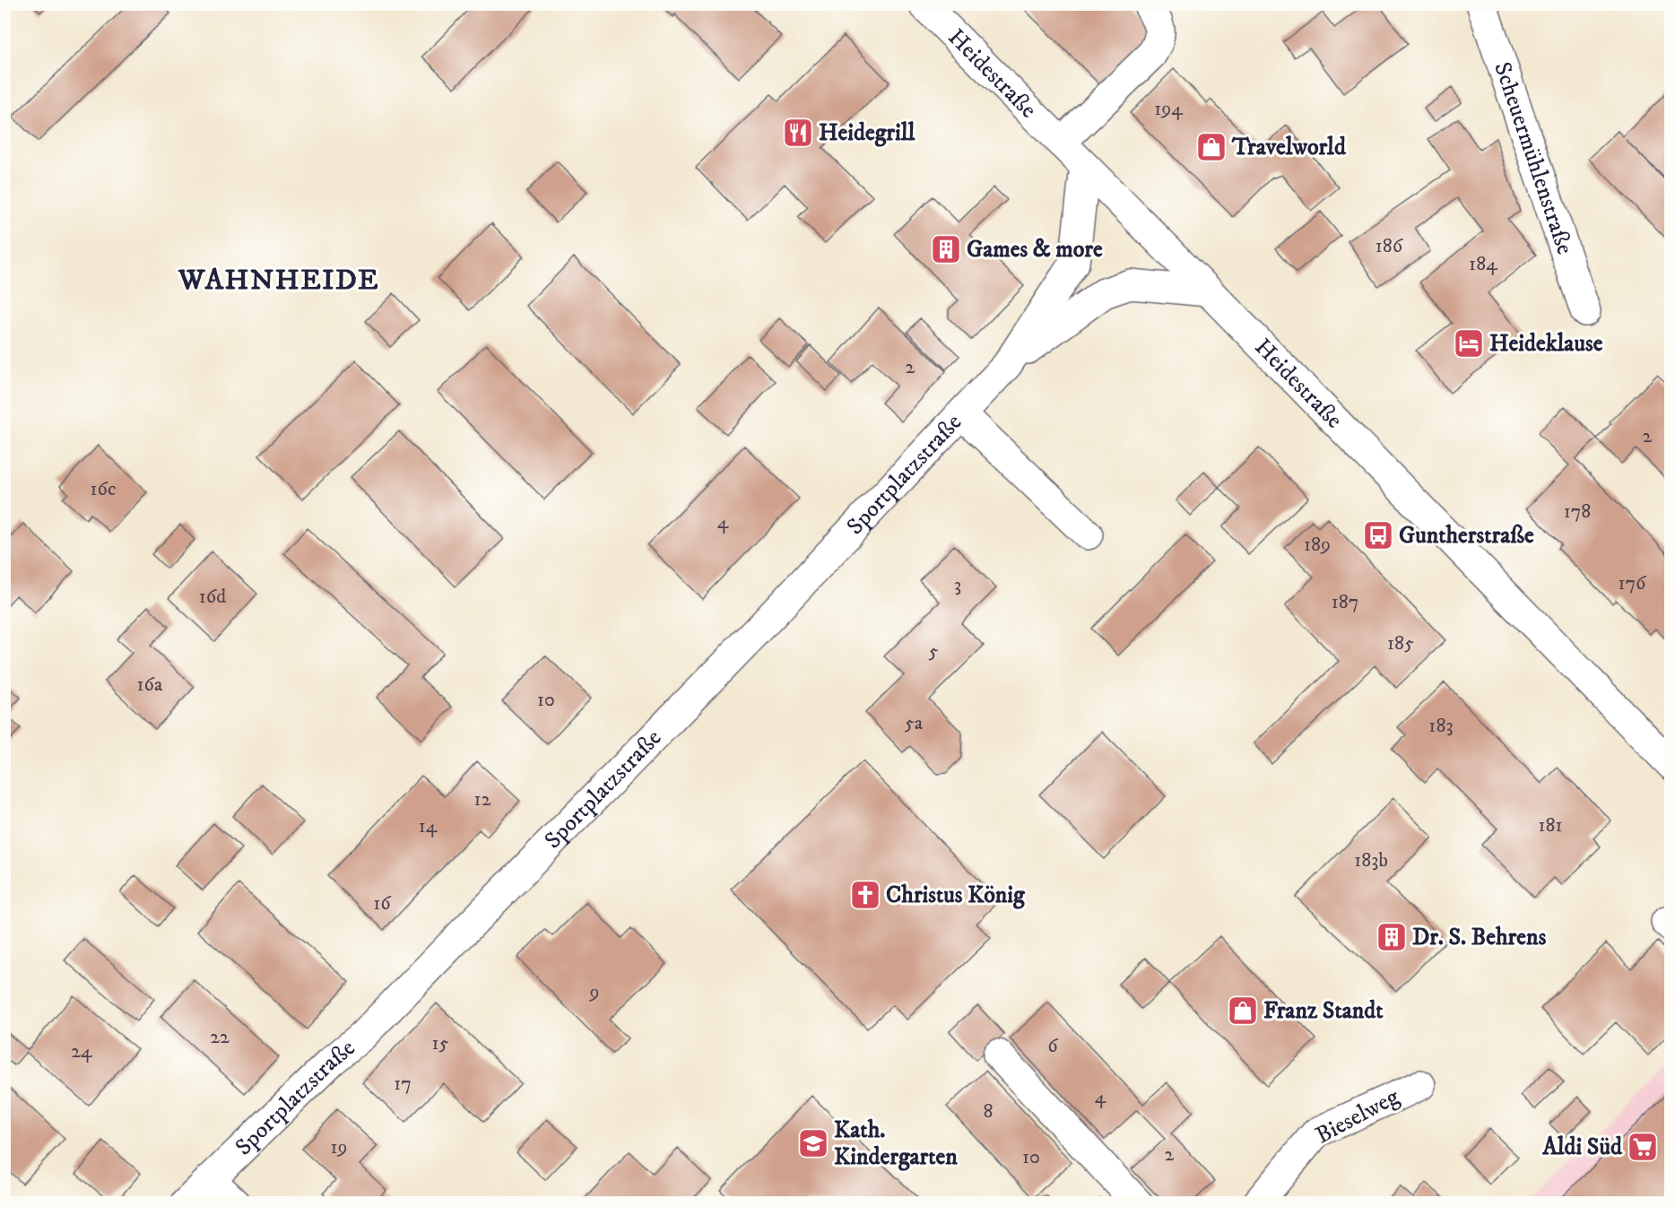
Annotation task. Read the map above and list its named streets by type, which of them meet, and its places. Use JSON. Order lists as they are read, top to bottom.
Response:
{
  "streets": {
    "main road": [
      "Heidestraße",
      "Scheuermühlenstraße",
      "Sportplatzstraße",
      "Bieselweg"
    ]
  },
  "districts": ["WAHNHEIDE"],
  "places": {
    "restaurant": ["Heidegrill"],
    "shop": ["Travelworld", "Franz Standt"],
    "building": ["Games & more", "Dr. S. Behrens"],
    "hotel": ["Heideklause"],
    "bus stop": ["Guntherstraße"],
    "church": ["Christus König"],
    "school or university": ["Kath. Kindergarten"],
    "supermarket": ["Aldi Süd"]
  },
  "house_numbers": [
    "194",
    "186",
    "184",
    "2",
    "2",
    "16c",
    "178",
    "4",
    "189",
    "176",
    "3",
    "16d",
    "187",
    "185",
    "5",
    "16a",
    "10",
    "5a",
    "183",
    "12",
    "181",
    "14",
    "183b",
    "16",
    "9",
    "22",
    "15",
    "6",
    "24",
    "17",
    "4",
    "8",
    "19",
    "2",
    "10"
  ]
}
